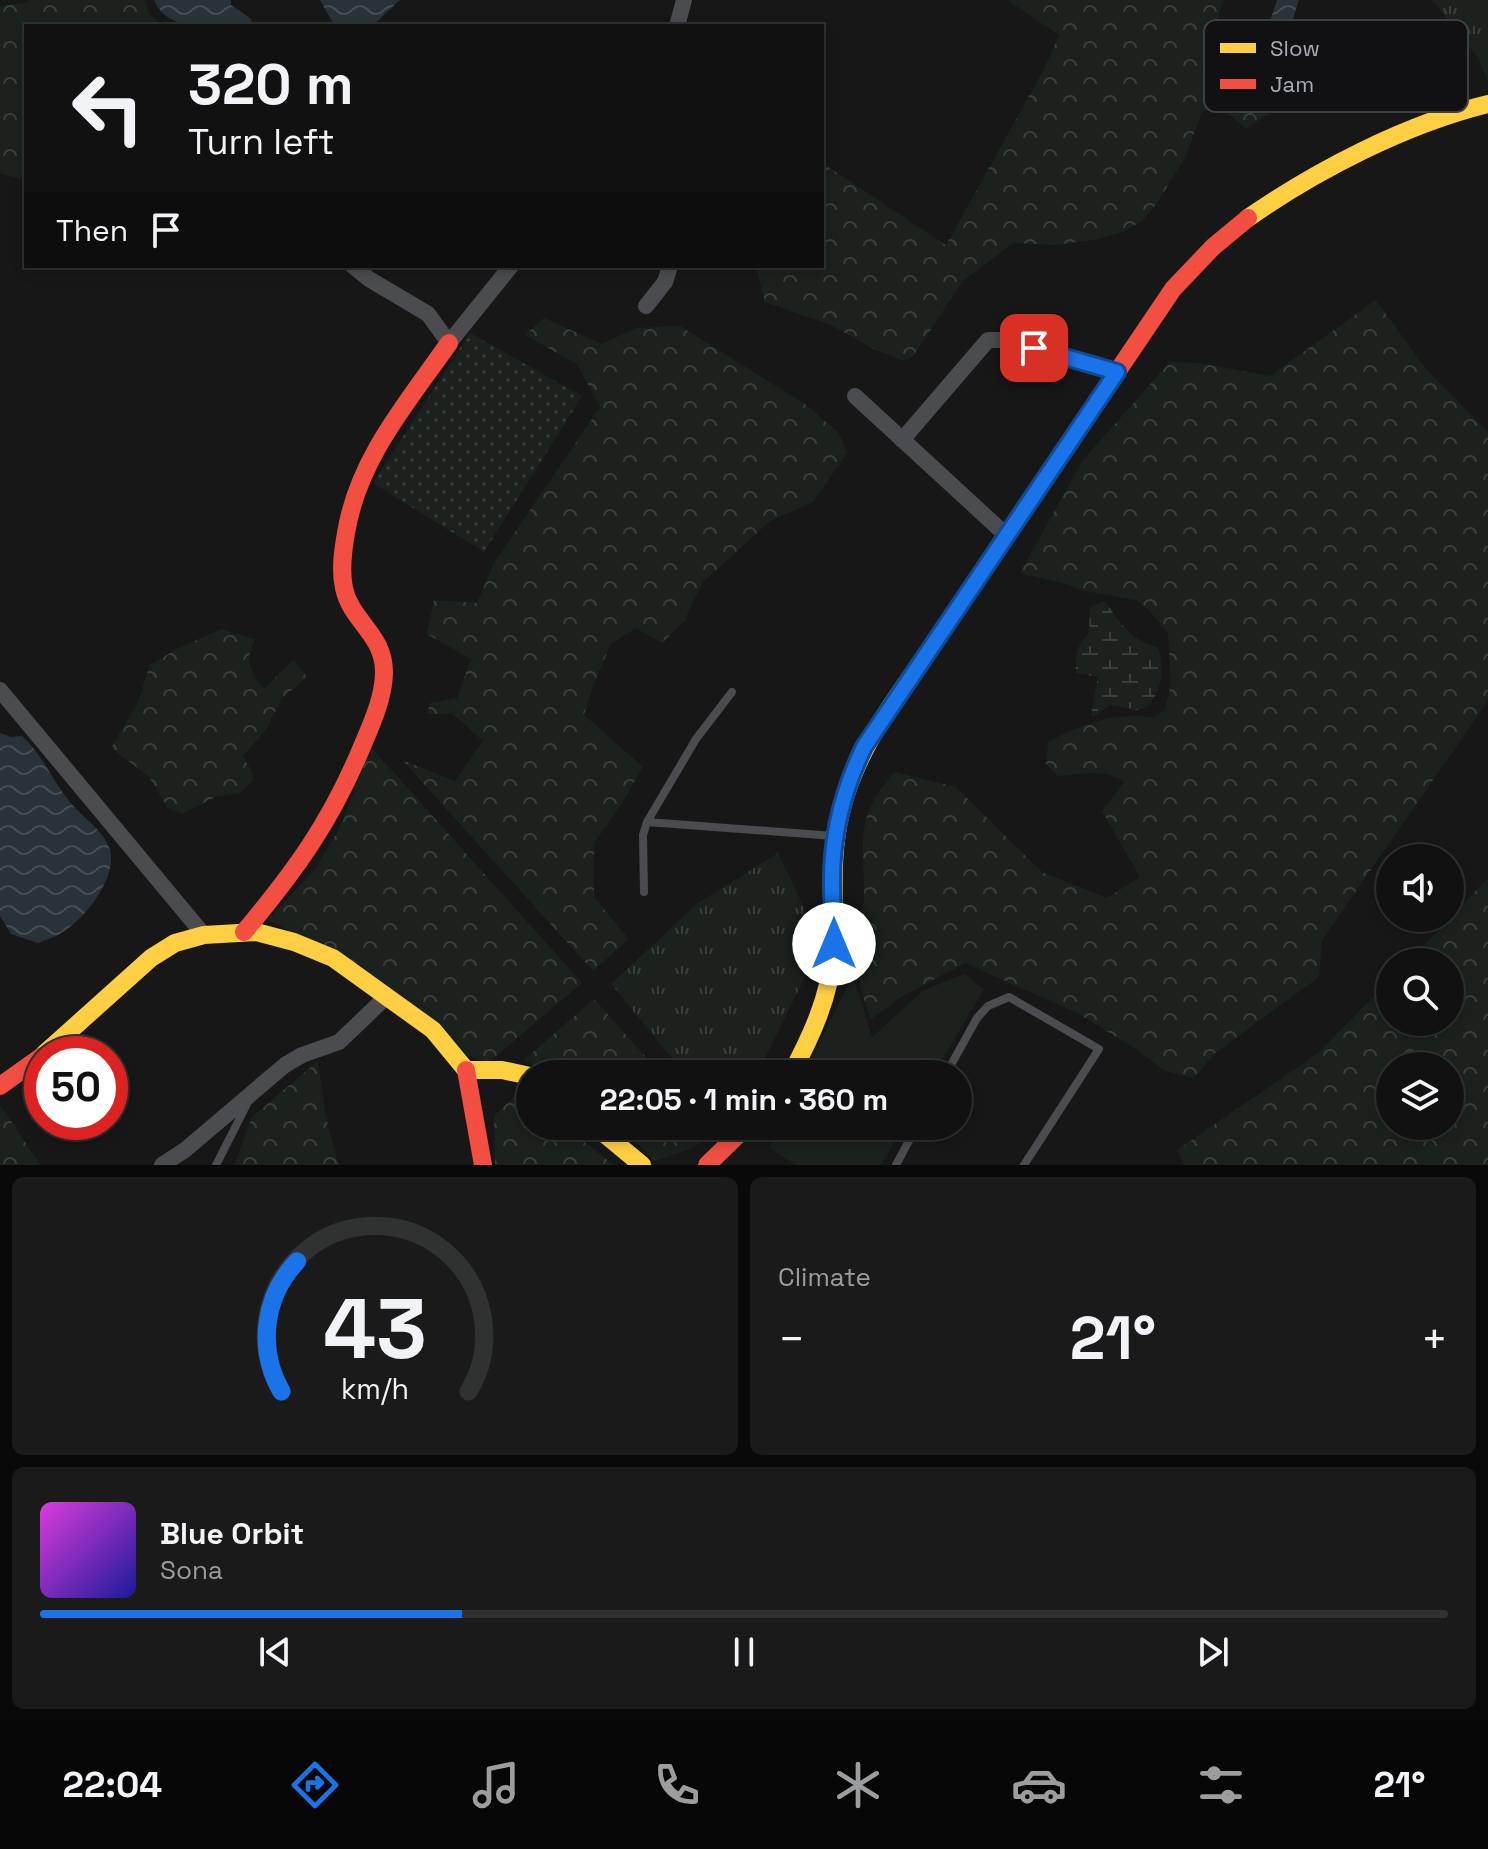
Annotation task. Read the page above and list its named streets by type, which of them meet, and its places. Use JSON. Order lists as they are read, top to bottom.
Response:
{
  "legend": ["Slow", "Jam"],
  "page": {
    "turn": ["320 m", "Turn left"],
    "then": "Then",
    "limit": "50",
    "trip": "22:05 · 1 min · 360 m",
    "tile": "Climate",
    "heat": ["−", "21°", "+"],
    "song": ["Blue Orbit", "Sona"],
    "tabs": ["22:04", "21°"],
    "gauge": ["43", "km/h"]
  }
}
